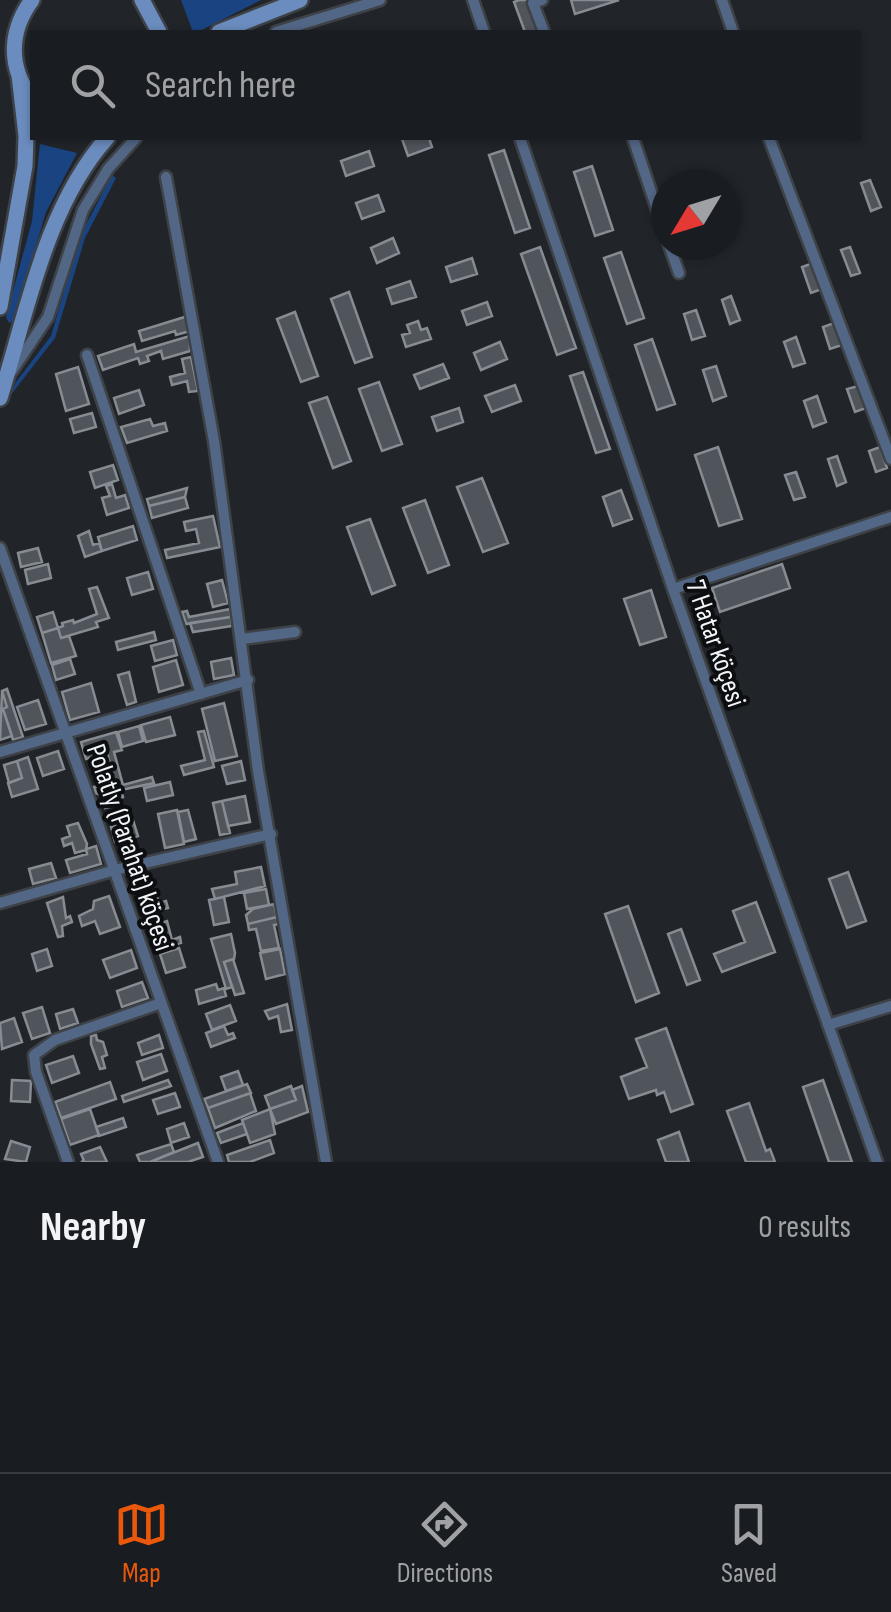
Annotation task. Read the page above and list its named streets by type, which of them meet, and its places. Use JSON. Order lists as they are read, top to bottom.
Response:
{
  "streets": {
    "street": ["7 Hatar köçesi", "Polatly (Parahat) köçesi"]
  },
  "north": "bottom left",
  "page": {
    "search": "Search here",
    "heading": ["Nearby", "0 results"],
    "nav": ["Map", "Directions", "Saved"]
  }
}
